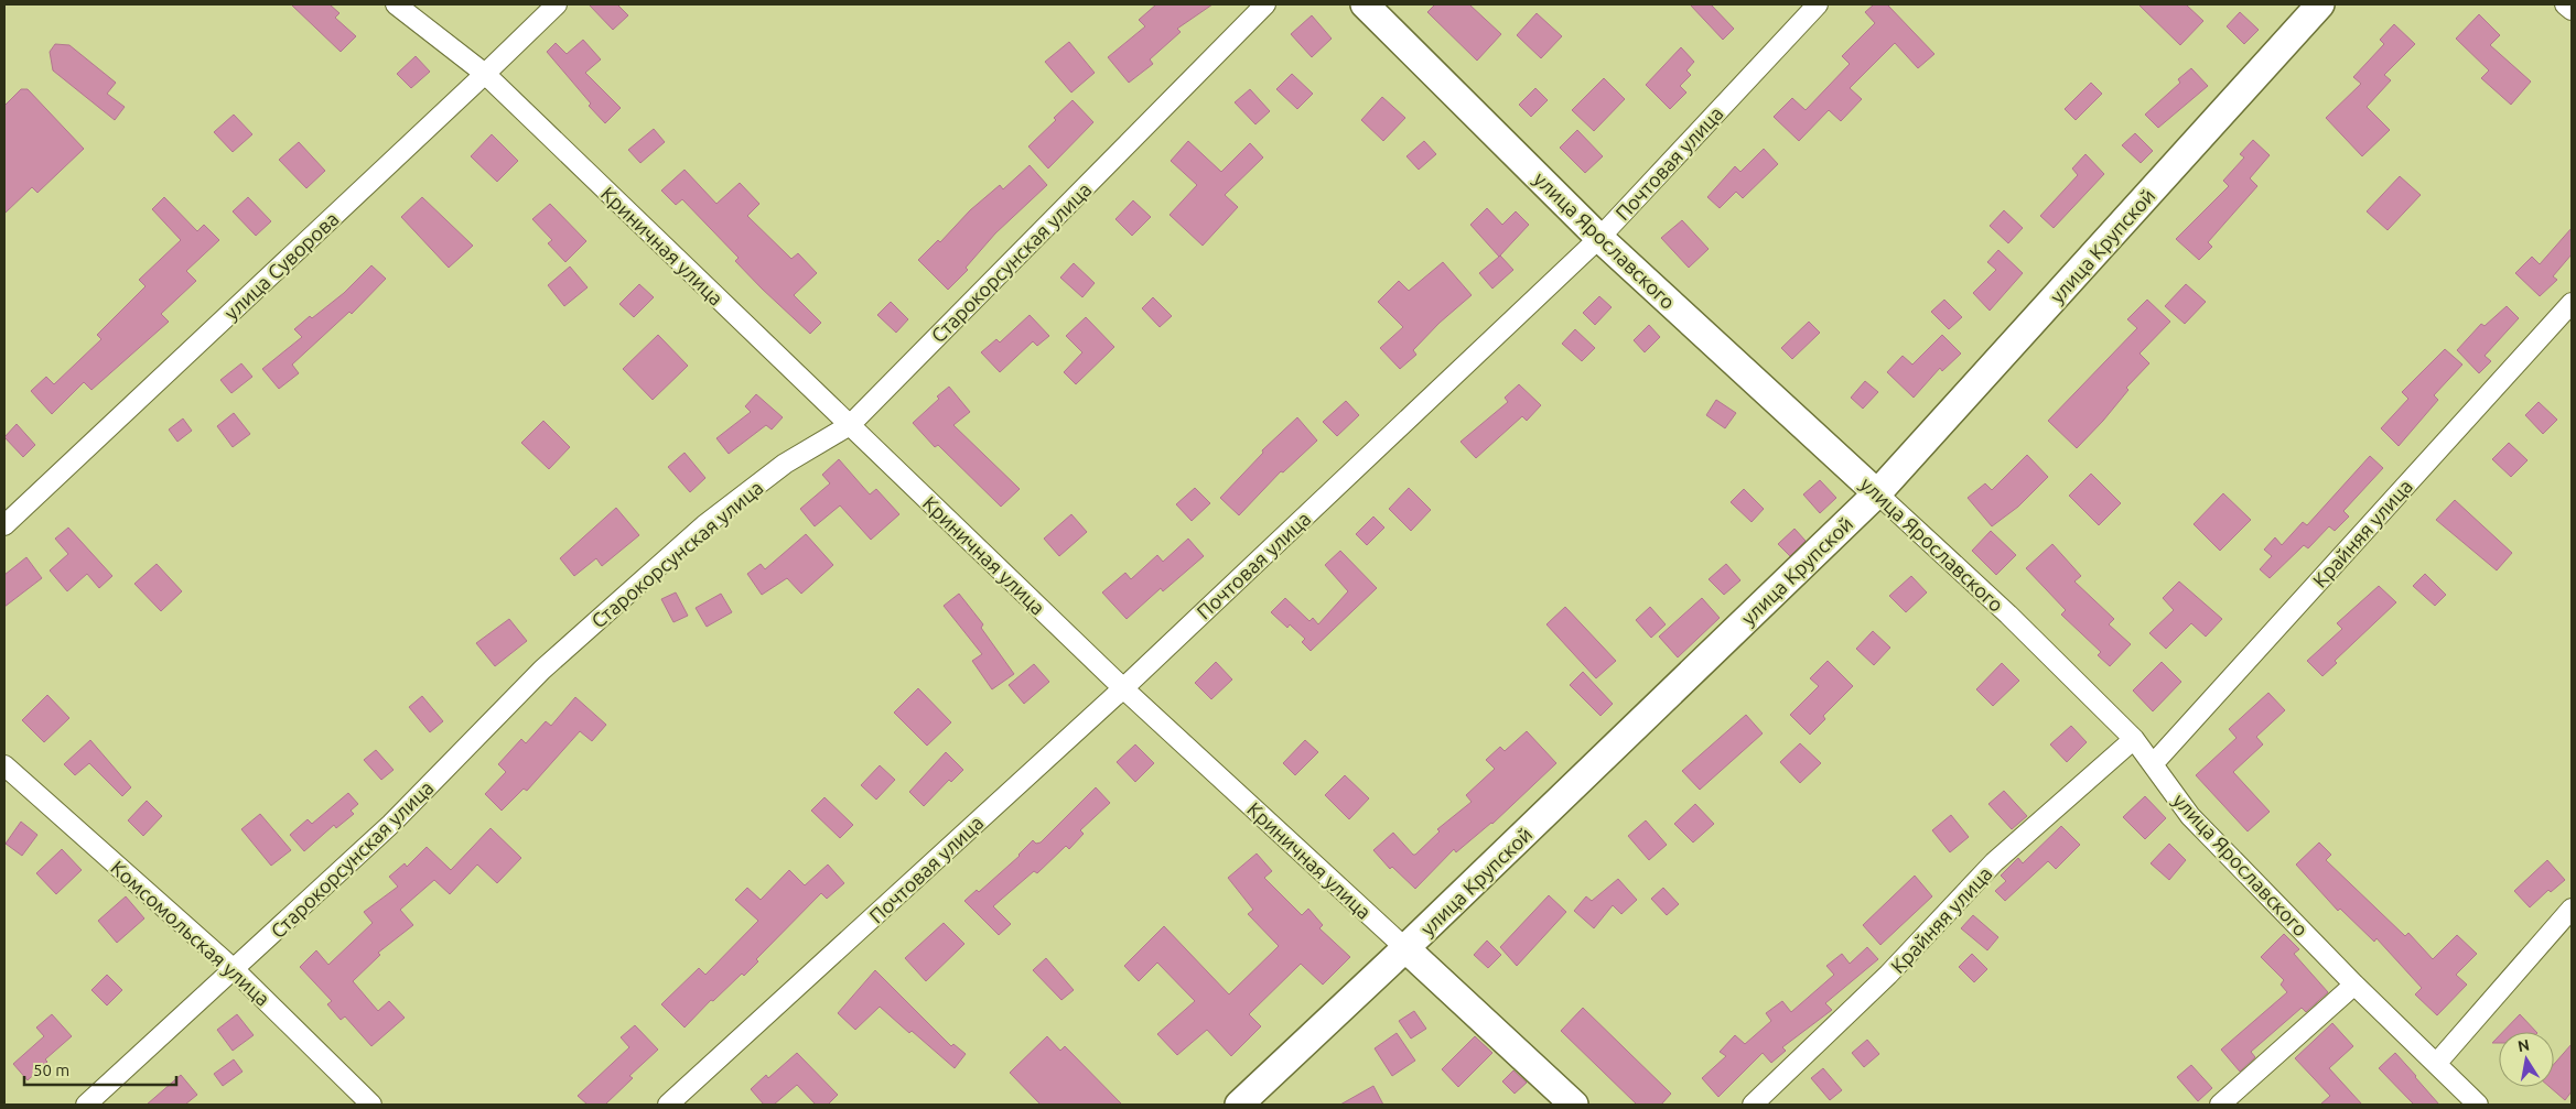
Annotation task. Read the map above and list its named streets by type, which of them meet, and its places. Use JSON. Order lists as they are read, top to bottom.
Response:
{
  "streets": {
    "street": [
      "Почтовая улица",
      "улица Ярославского",
      "Криничная улица",
      "улица Крупской",
      "Старокорсунская улица",
      "улица Суворова",
      "Крайняя улица",
      "Комсомольская улица"
    ]
  },
  "crossings": [
    ["Почтовая улица", "улица Ярославского"],
    ["Почтовая улица", "Криничная улица"],
    ["улица Ярославского", "улица Крупской"],
    ["улица Ярославского", "Крайняя улица"],
    ["Криничная улица", "улица Крупской"],
    ["Криничная улица", "Старокорсунская улица"],
    ["Криничная улица", "улица Суворова"],
    ["Старокорсунская улица", "Комсомольская улица"]
  ],
  "scale_bar": "50 m",
  "north": "top"
}
